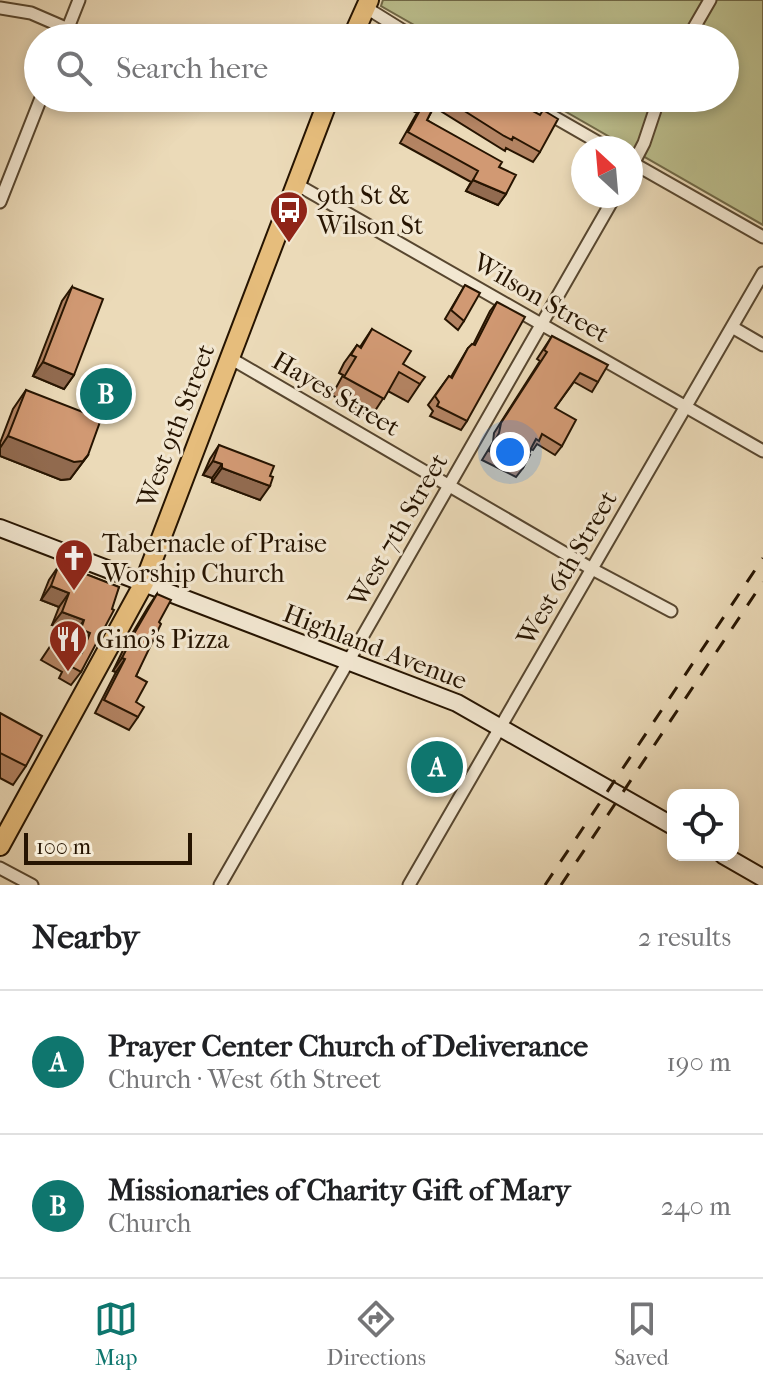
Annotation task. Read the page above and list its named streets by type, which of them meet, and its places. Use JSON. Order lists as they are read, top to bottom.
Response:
{
  "streets": {
    "main road": ["West 9th Street", "Highland Avenue"],
    "street": [
      "Wilson Street",
      "Hayes Street",
      "West 7th Street",
      "West 6th Street"
    ]
  },
  "crossings": [
    ["Wilson Street", "West 9th Street"],
    ["Wilson Street", "West 7th Street"],
    ["Wilson Street", "West 6th Street"],
    ["Hayes Street", "West 9th Street"],
    ["Hayes Street", "West 7th Street"],
    ["Hayes Street", "West 6th Street"],
    ["West 9th Street", "Highland Avenue"],
    ["West 7th Street", "Highland Avenue"],
    ["West 6th Street", "Highland Avenue"]
  ],
  "places": {
    "bus stop": ["9th St & Wilson St"],
    "church": ["Tabernacle of Praise Worship Church"],
    "restaurant": ["Gino's Pizza"]
  },
  "scale_bar": "100 m",
  "north": "top left",
  "page": {
    "search": "Search here",
    "pins": ["B", "A"],
    "scale": "100 m",
    "heading": ["Nearby", "2 results"],
    "list": [
      {
        "mark": "A",
        "name": "Prayer Center Church of Deliverance",
        "note": "Church · West 6th Street",
        "value": "190 m"
      },
      {
        "mark": "B",
        "name": "Missionaries of Charity Gift of Mary",
        "note": "Church",
        "value": "240 m"
      }
    ],
    "nav": ["Map", "Directions", "Saved"]
  }
}
